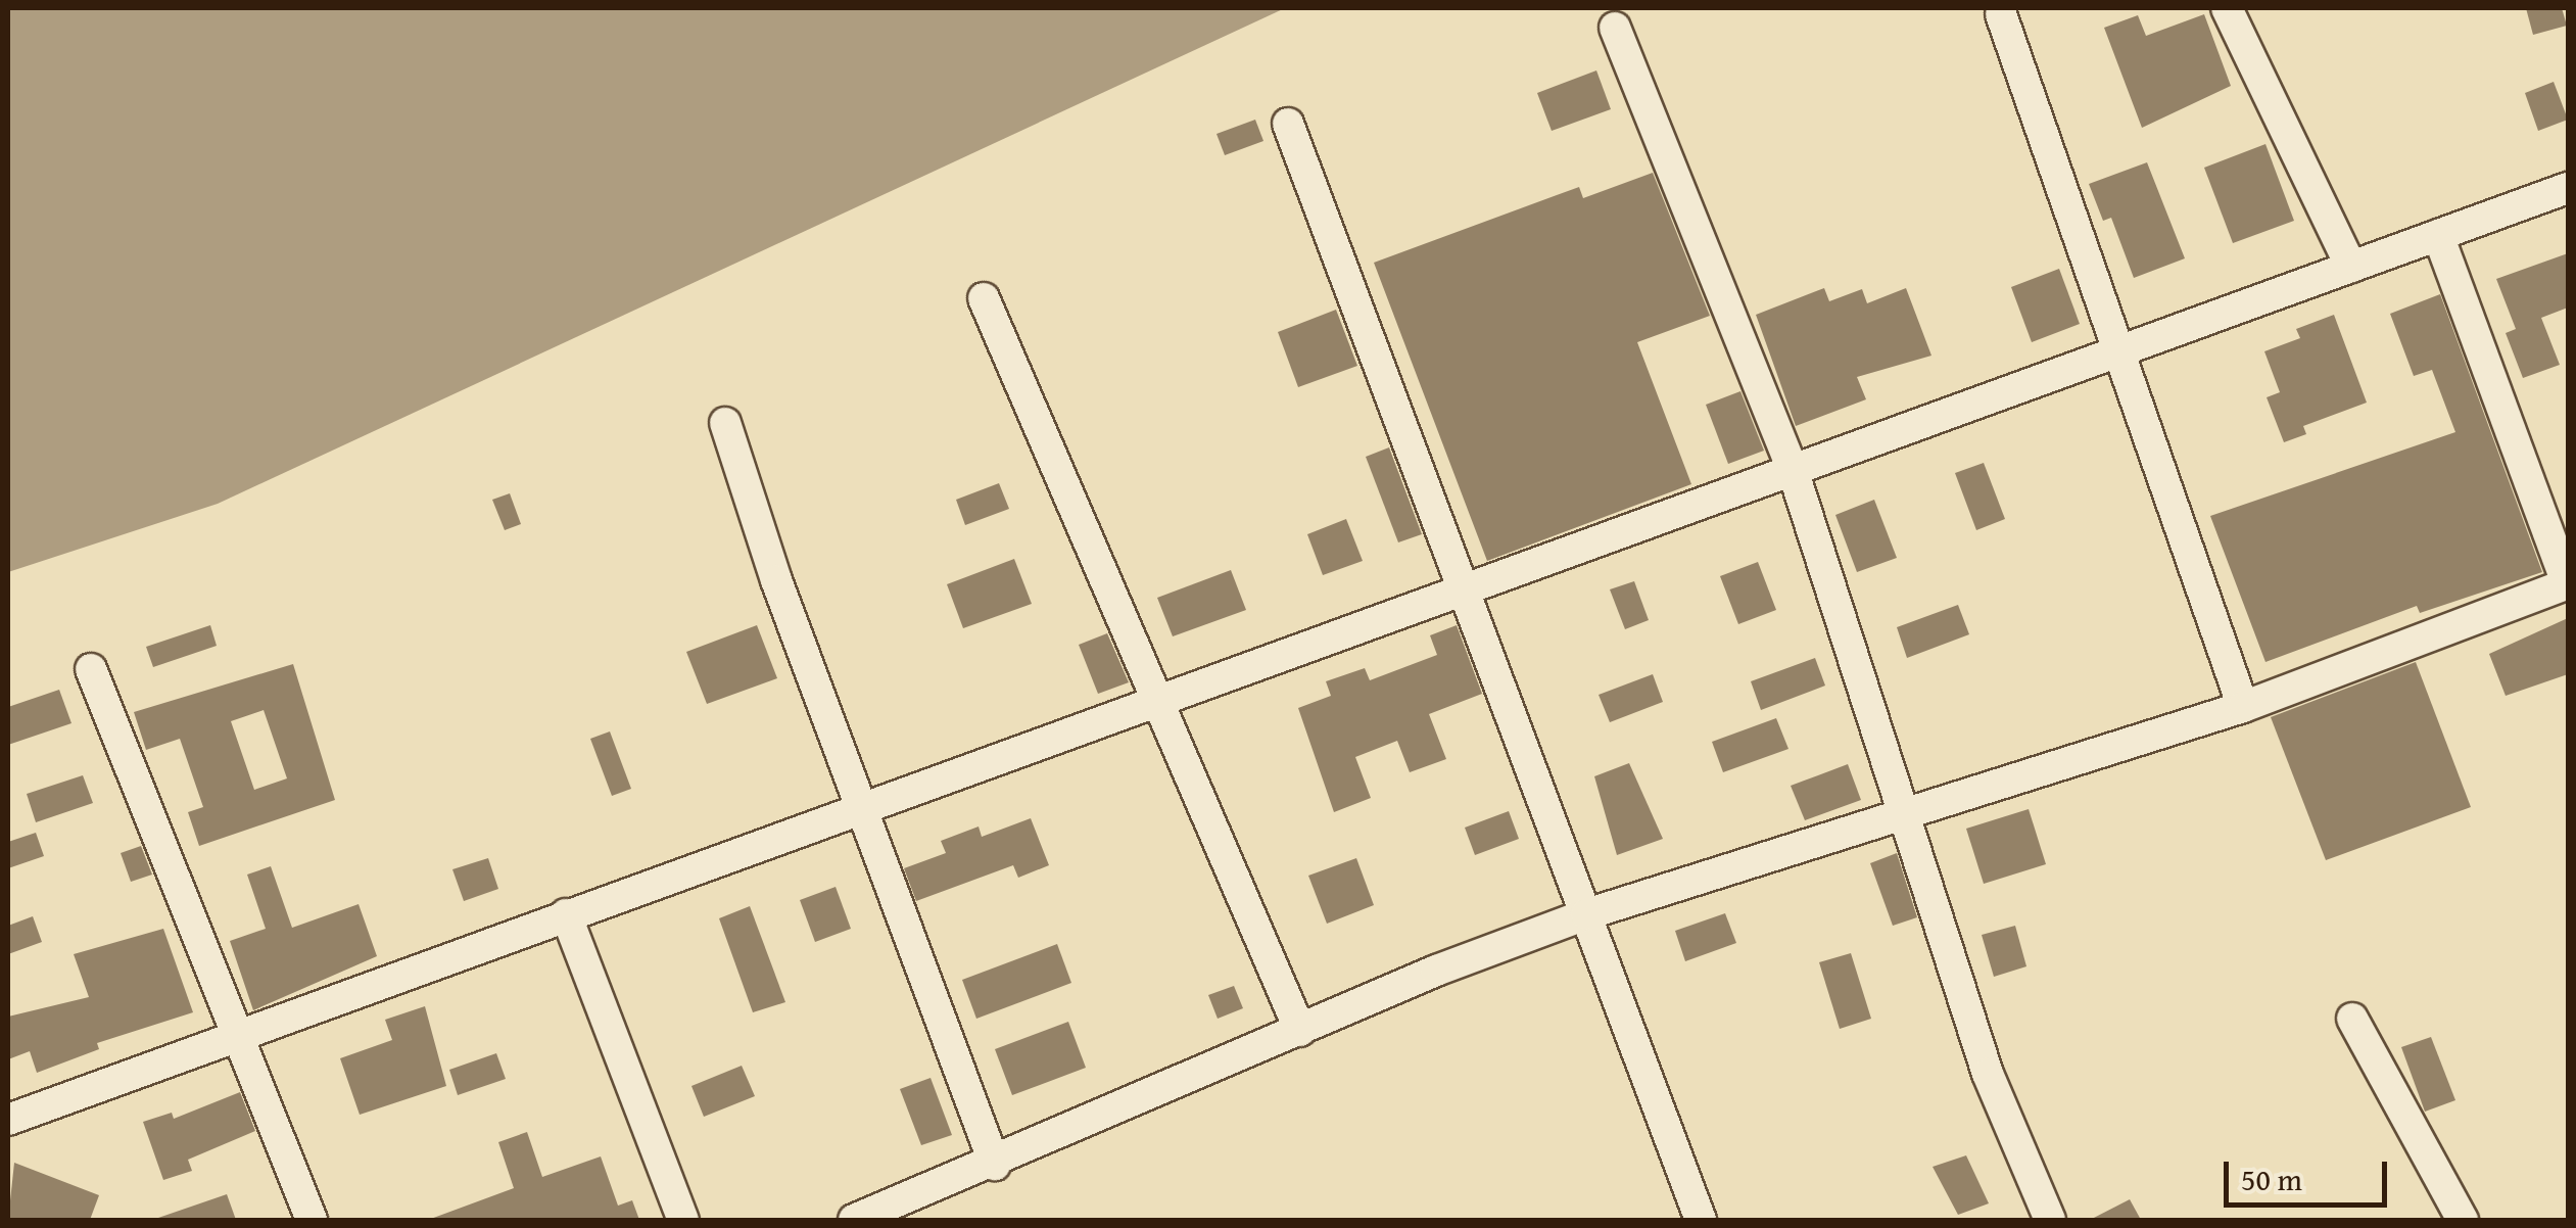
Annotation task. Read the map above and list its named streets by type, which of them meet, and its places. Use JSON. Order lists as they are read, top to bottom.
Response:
{
  "scale_bar": "50 m"
}
